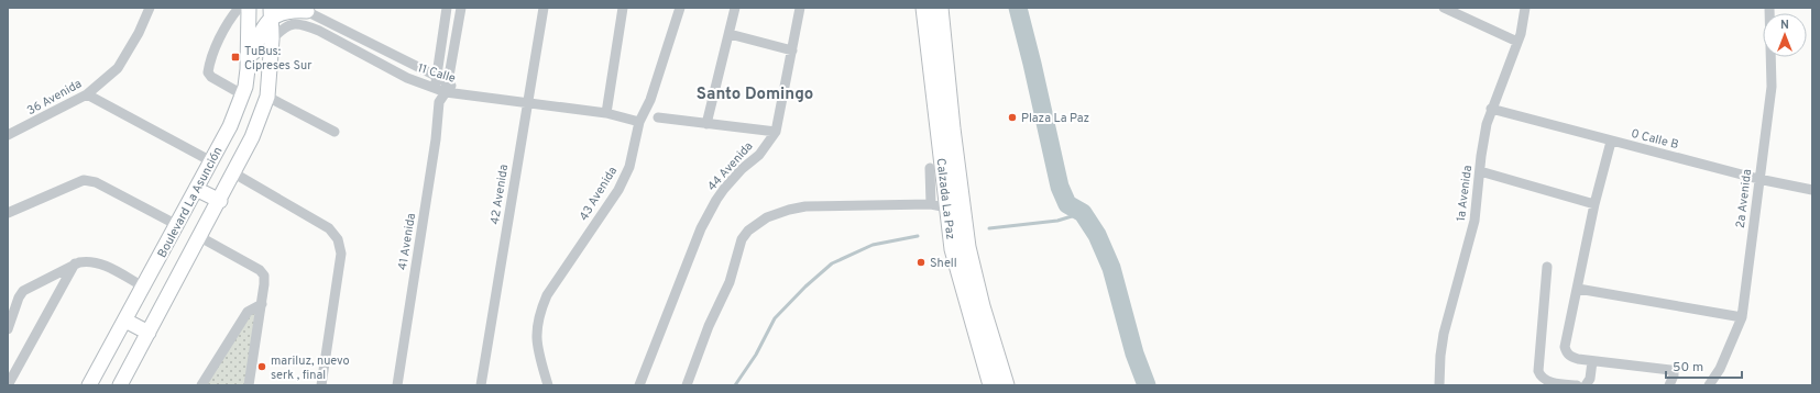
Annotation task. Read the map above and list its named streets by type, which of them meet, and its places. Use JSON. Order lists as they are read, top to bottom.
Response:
{
  "streets": {
    "main road": ["Calzada La Paz", "Boulevard La Asunción"],
    "street": [
      "11 Calle",
      "36 Avenida",
      "0 Calle B",
      "44 Avenida",
      "43 Avenida",
      "1a Avenida",
      "42 Avenida",
      "2a Avenida",
      "41 Avenida"
    ]
  },
  "crossings": [
    ["11 Calle", "42 Avenida"],
    ["11 Calle", "41 Avenida"],
    ["0 Calle B", "1a Avenida"],
    ["0 Calle B", "2a Avenida"]
  ],
  "districts": ["Santo Domingo"],
  "places": {
    "transit": ["TuBus: Cipreses Sur"],
    "other": ["Plaza La Paz", "Shell", "mariluz, nuevo serk , final"]
  },
  "scale_bar": "50 m",
  "north": "top"
}
